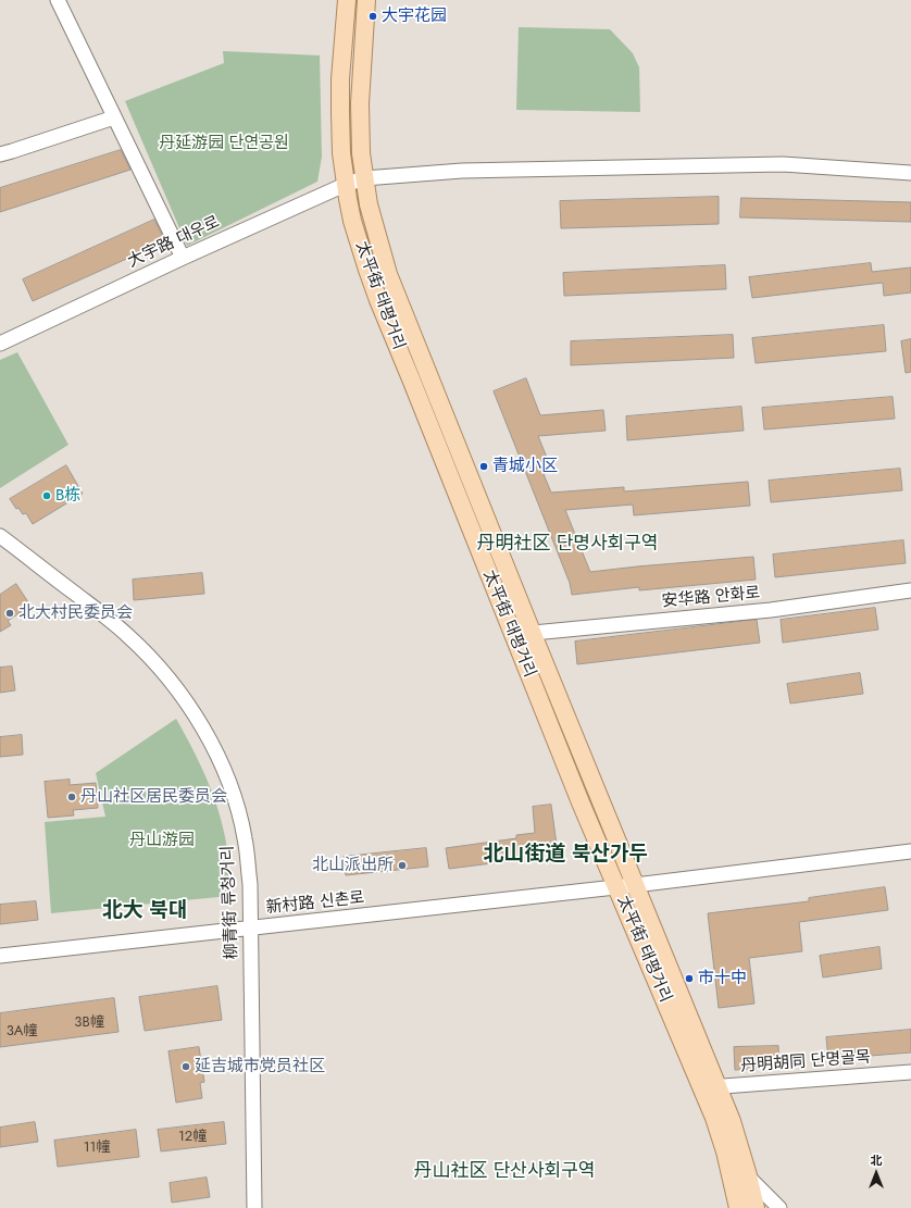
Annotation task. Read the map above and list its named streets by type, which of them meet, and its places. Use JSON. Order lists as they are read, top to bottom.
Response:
{
  "streets": {
    "main road": ["太平街 태평거리"],
    "street": [
      "大宇路 대우로",
      "安华路 안화로",
      "柳青街 류청거리",
      "新村路 신촌로",
      "丹明胡同 단명골목"
    ]
  },
  "crossings": [
    ["大宇路 대우로", "太平街 태평거리"],
    ["太平街 태평거리", "安华路 안화로"],
    ["太平街 태평거리", "新村路 신촌로"],
    ["太平街 태평거리", "丹明胡同 단명골목"],
    ["柳青街 류청거리", "新村路 신촌로"]
  ],
  "districts": [
    "丹明社区 단명사회구역",
    "北山街道 북산가두",
    "北大 북대",
    "丹山社区 단산사회구역"
  ],
  "parks": ["丹延游园 단연공원", "丹山游园"],
  "places": [
    "大宇花园",
    "青城小区",
    "B栋",
    "北大村民委员会",
    "丹山社区居民委员会",
    "北山派出所",
    "市十中",
    "延吉城市党员社区"
  ],
  "house_numbers": [
    "3B幢",
    "3A幢",
    "12幢",
    "11幢"
  ],
  "north": "top"
}
